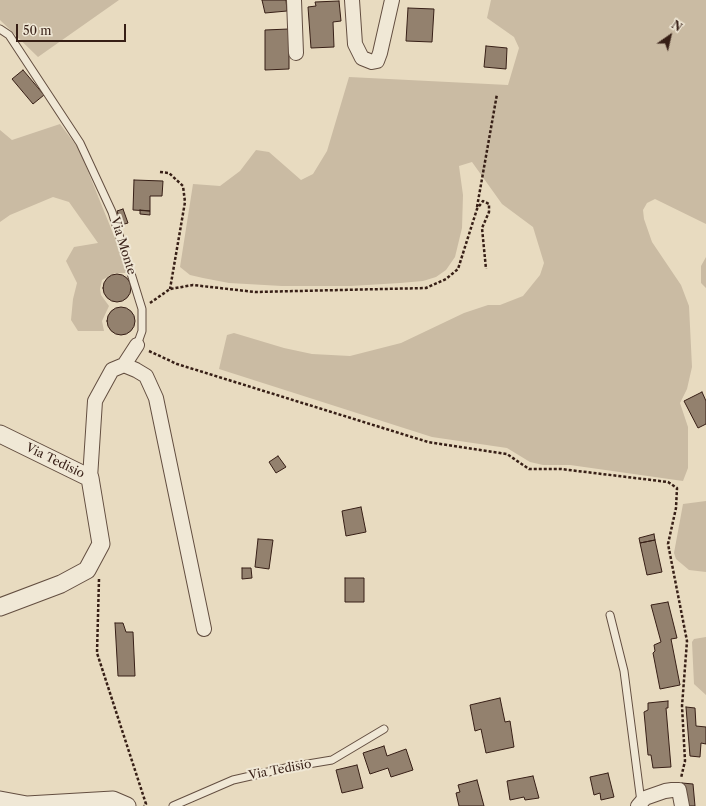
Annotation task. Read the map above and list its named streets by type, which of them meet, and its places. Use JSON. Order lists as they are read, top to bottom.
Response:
{
  "streets": {
    "street": ["Via Monte", "Via Tedisio"]
  },
  "crossings": [
    ["Via Monte", "Via Tedisio"]
  ],
  "scale_bar": "50 m",
  "north": "top right"
}
